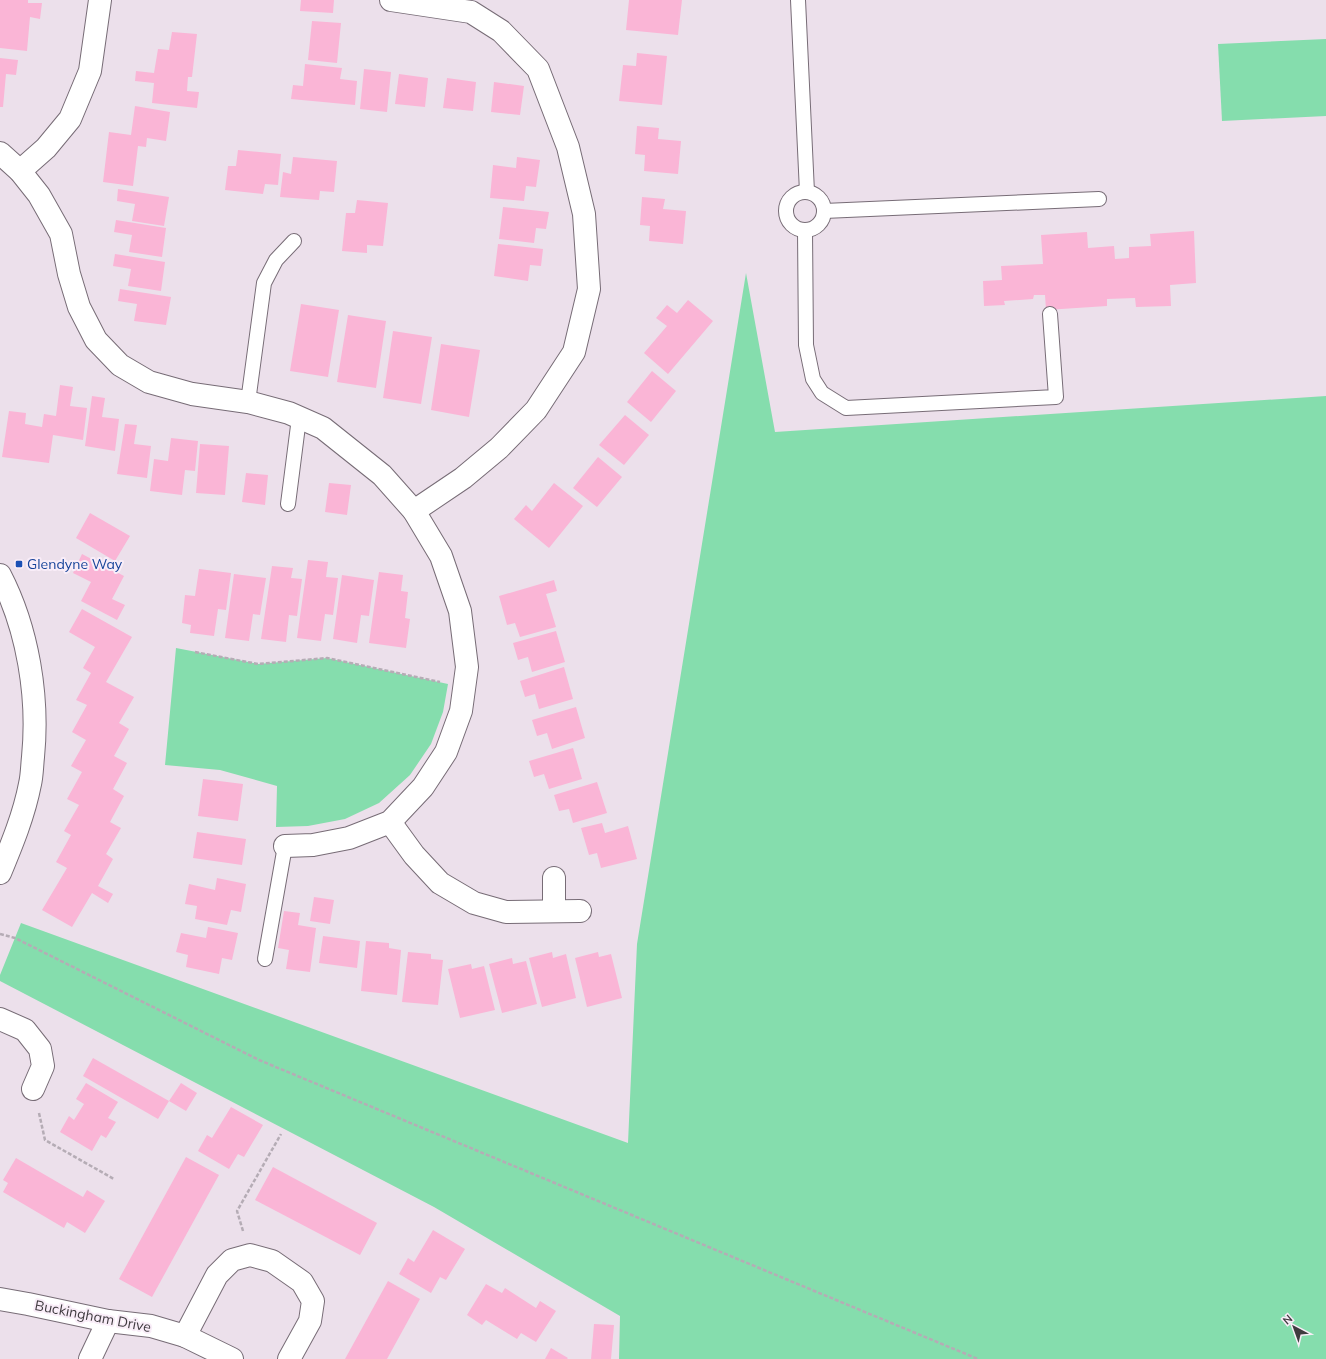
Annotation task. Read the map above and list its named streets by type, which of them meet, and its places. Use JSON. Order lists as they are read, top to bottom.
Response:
{
  "streets": {
    "street": ["Buckingham Drive"]
  },
  "places": {
    "transit": ["Glendyne Way"]
  },
  "north": "top left"
}
